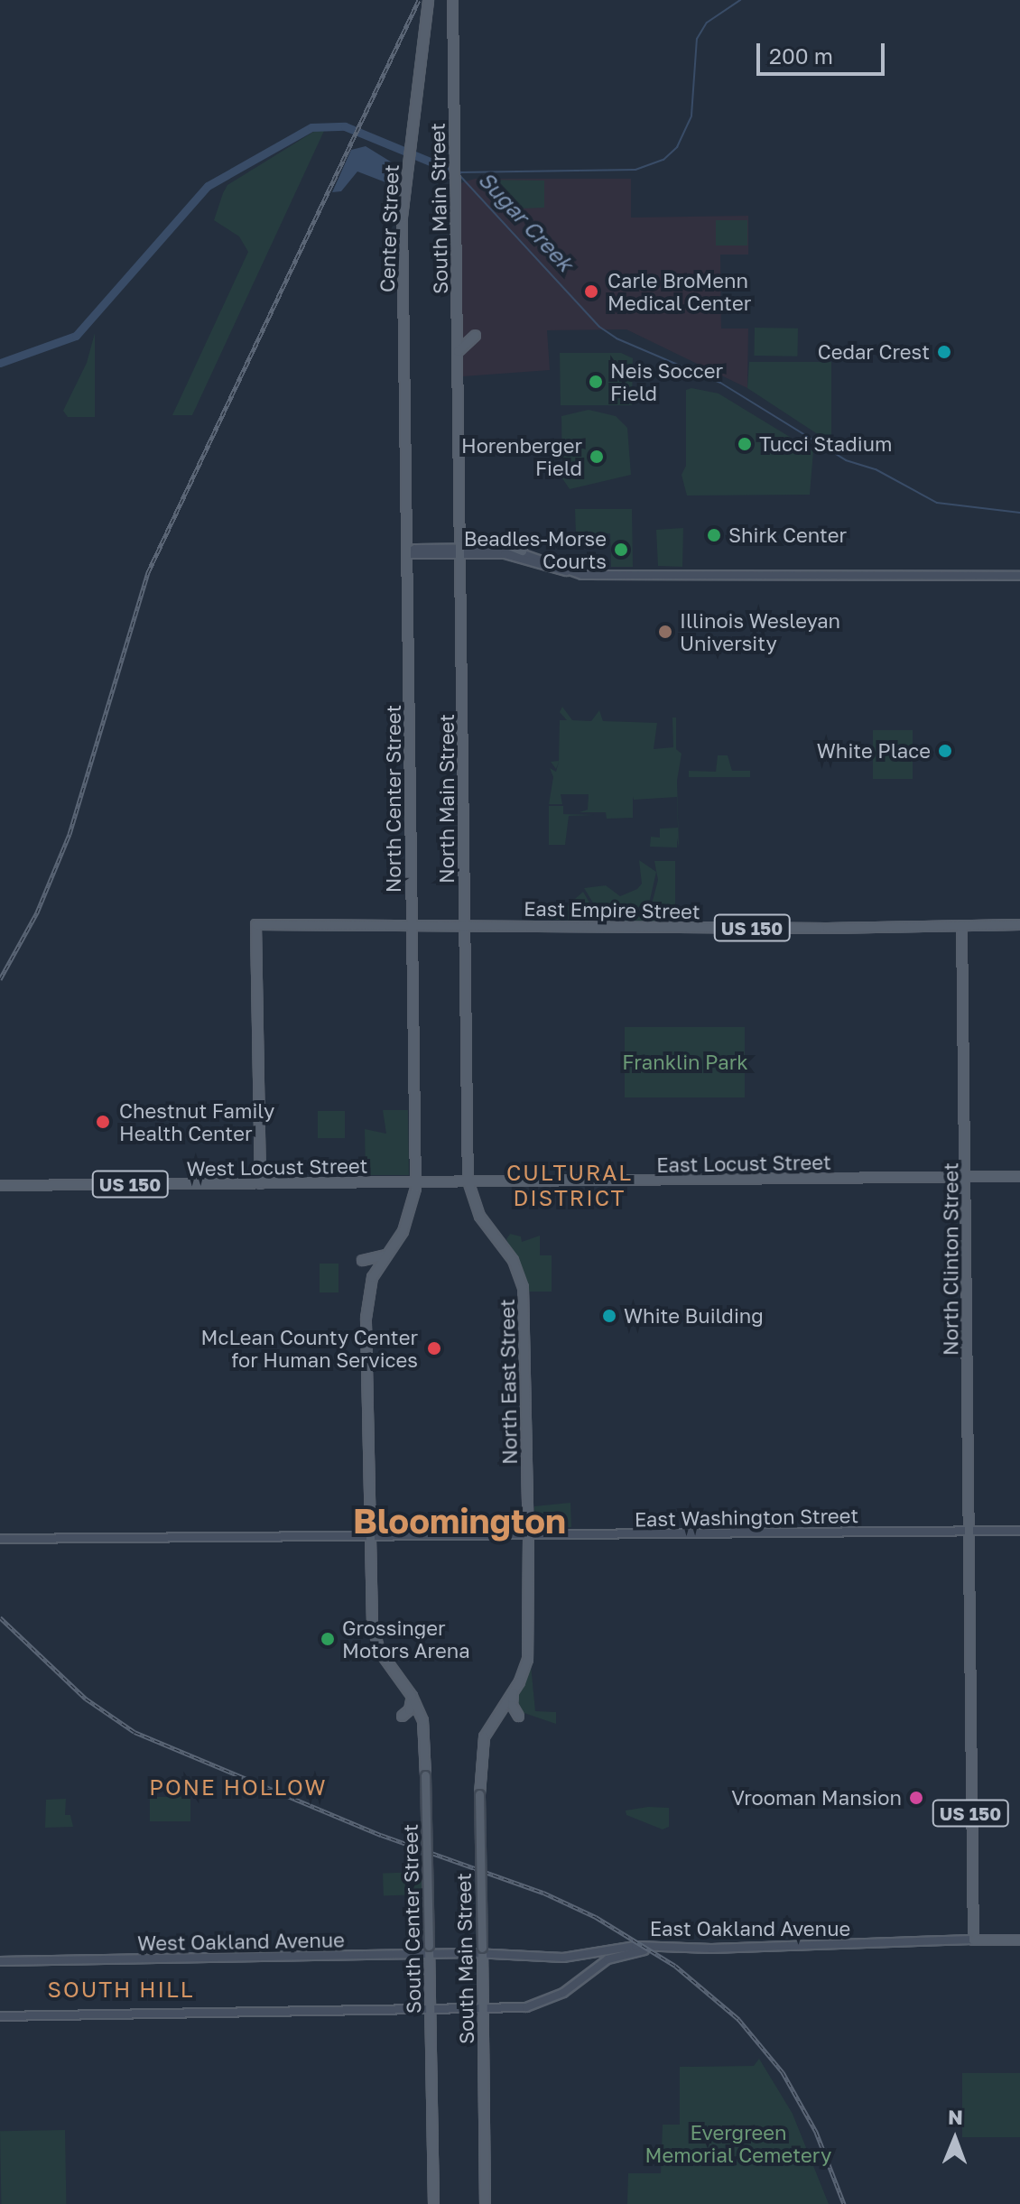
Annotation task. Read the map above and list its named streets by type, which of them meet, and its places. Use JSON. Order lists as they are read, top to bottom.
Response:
{
  "streets": {
    "main road": [
      "South Main Street",
      "Center Street",
      "North Center Street",
      "North Main Street",
      "East Empire Street",
      "US 150",
      "East Locust Street",
      "West Locust Street",
      "North Clinton Street",
      "North East Street",
      "East Washington Street",
      "South Center Street",
      "East Oakland Avenue",
      "West Oakland Avenue"
    ]
  },
  "crossings": [
    ["South Main Street", "North Main Street"],
    ["South Main Street", "North East Street"],
    ["South Main Street", "East Oakland Avenue"],
    ["South Main Street", "West Oakland Avenue"],
    ["Center Street", "North Center Street"],
    ["North Center Street", "US 150"],
    ["North Center Street", "West Locust Street"],
    ["North Main Street", "East Empire Street"],
    ["North Main Street", "US 150"],
    ["North Main Street", "East Locust Street"],
    ["North Main Street", "West Locust Street"],
    ["North Main Street", "North East Street"],
    ["East Empire Street", "US 150"],
    ["East Empire Street", "North Clinton Street"],
    ["US 150", "West Locust Street"],
    ["US 150", "North Clinton Street"],
    ["US 150", "East Oakland Avenue"],
    ["East Locust Street", "West Locust Street"],
    ["East Locust Street", "North Clinton Street"],
    ["East Locust Street", "North East Street"],
    ["West Locust Street", "North East Street"],
    ["North Clinton Street", "East Washington Street"],
    ["North East Street", "East Washington Street"],
    ["East Washington Street", "South Center Street"],
    ["South Center Street", "West Oakland Avenue"],
    ["East Oakland Avenue", "West Oakland Avenue"]
  ],
  "districts": [
    "CULTURAL DISTRICT",
    "Bloomington",
    "PONE HOLLOW",
    "SOUTH HILL"
  ],
  "water": ["Sugar Creek"],
  "parks": ["Franklin Park", "Evergreen Memorial Cemetery"],
  "places": [
    "Carle BroMenn Medical Center",
    "Cedar Crest",
    "Neis Soccer Field",
    "Tucci Stadium",
    "Horenberger Field",
    "Shirk Center",
    "Beadles-Morse Courts",
    "Illinois Wesleyan University",
    "White Place",
    "Chestnut Family Health Center",
    "White Building",
    "McLean County Center for Human Services",
    "Grossinger Motors Arena",
    "Vrooman Mansion"
  ],
  "scale_bar": "200 m",
  "north": "top"
}
